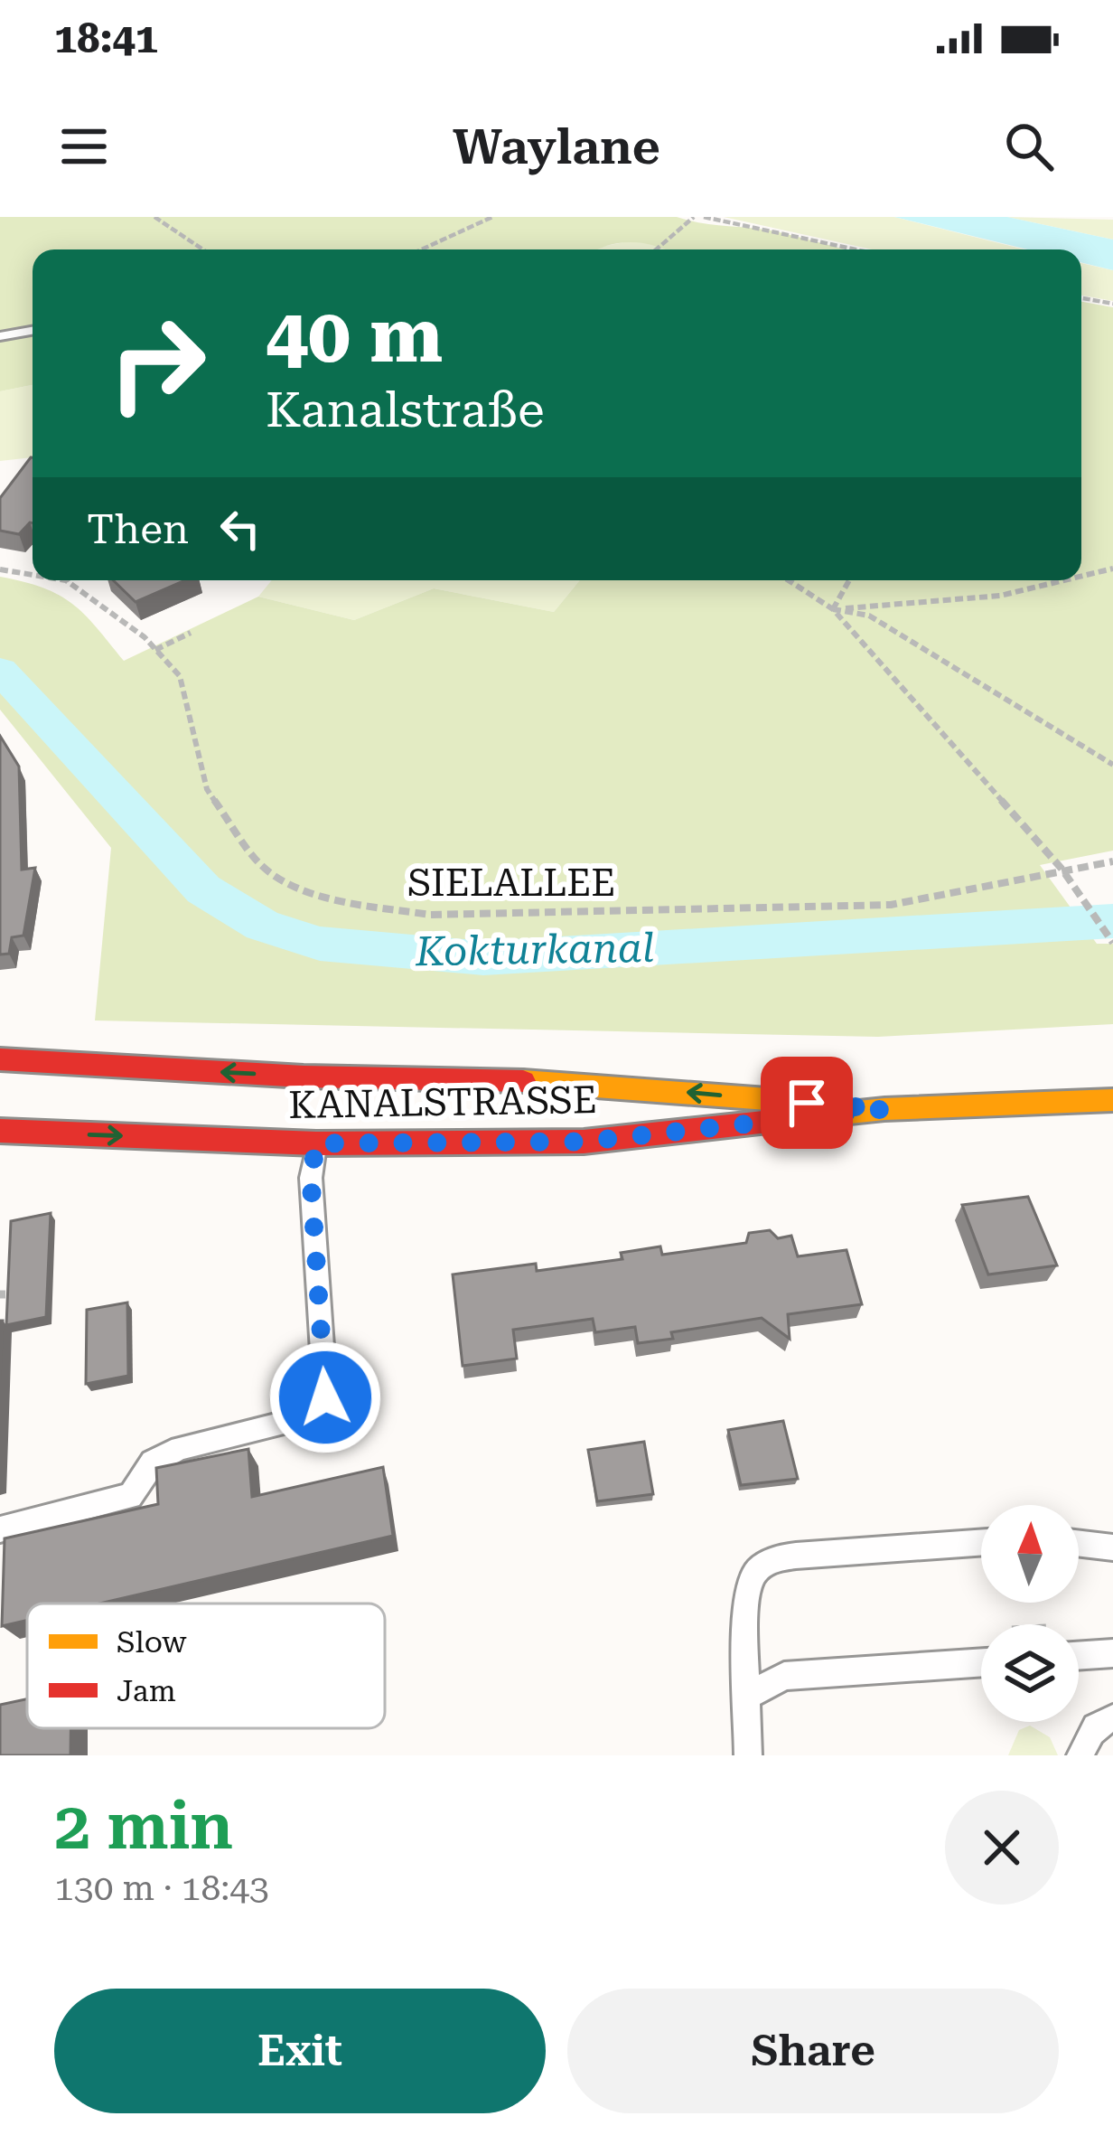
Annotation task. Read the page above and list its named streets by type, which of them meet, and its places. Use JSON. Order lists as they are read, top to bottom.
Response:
{
  "streets": {
    "main road": ["KANALSTRASSE"],
    "path": ["SIELALLEE"]
  },
  "water": ["Kokturkanal"],
  "legend": ["Slow", "Jam"],
  "north": "top",
  "page": {
    "status": "18:41",
    "header": "Waylane",
    "turn": ["40 m", "Kanalstraße"],
    "then": "Then",
    "heading": ["2 min", "130 m · 18:43"],
    "buttons": ["Exit", "Share"]
  }
}
